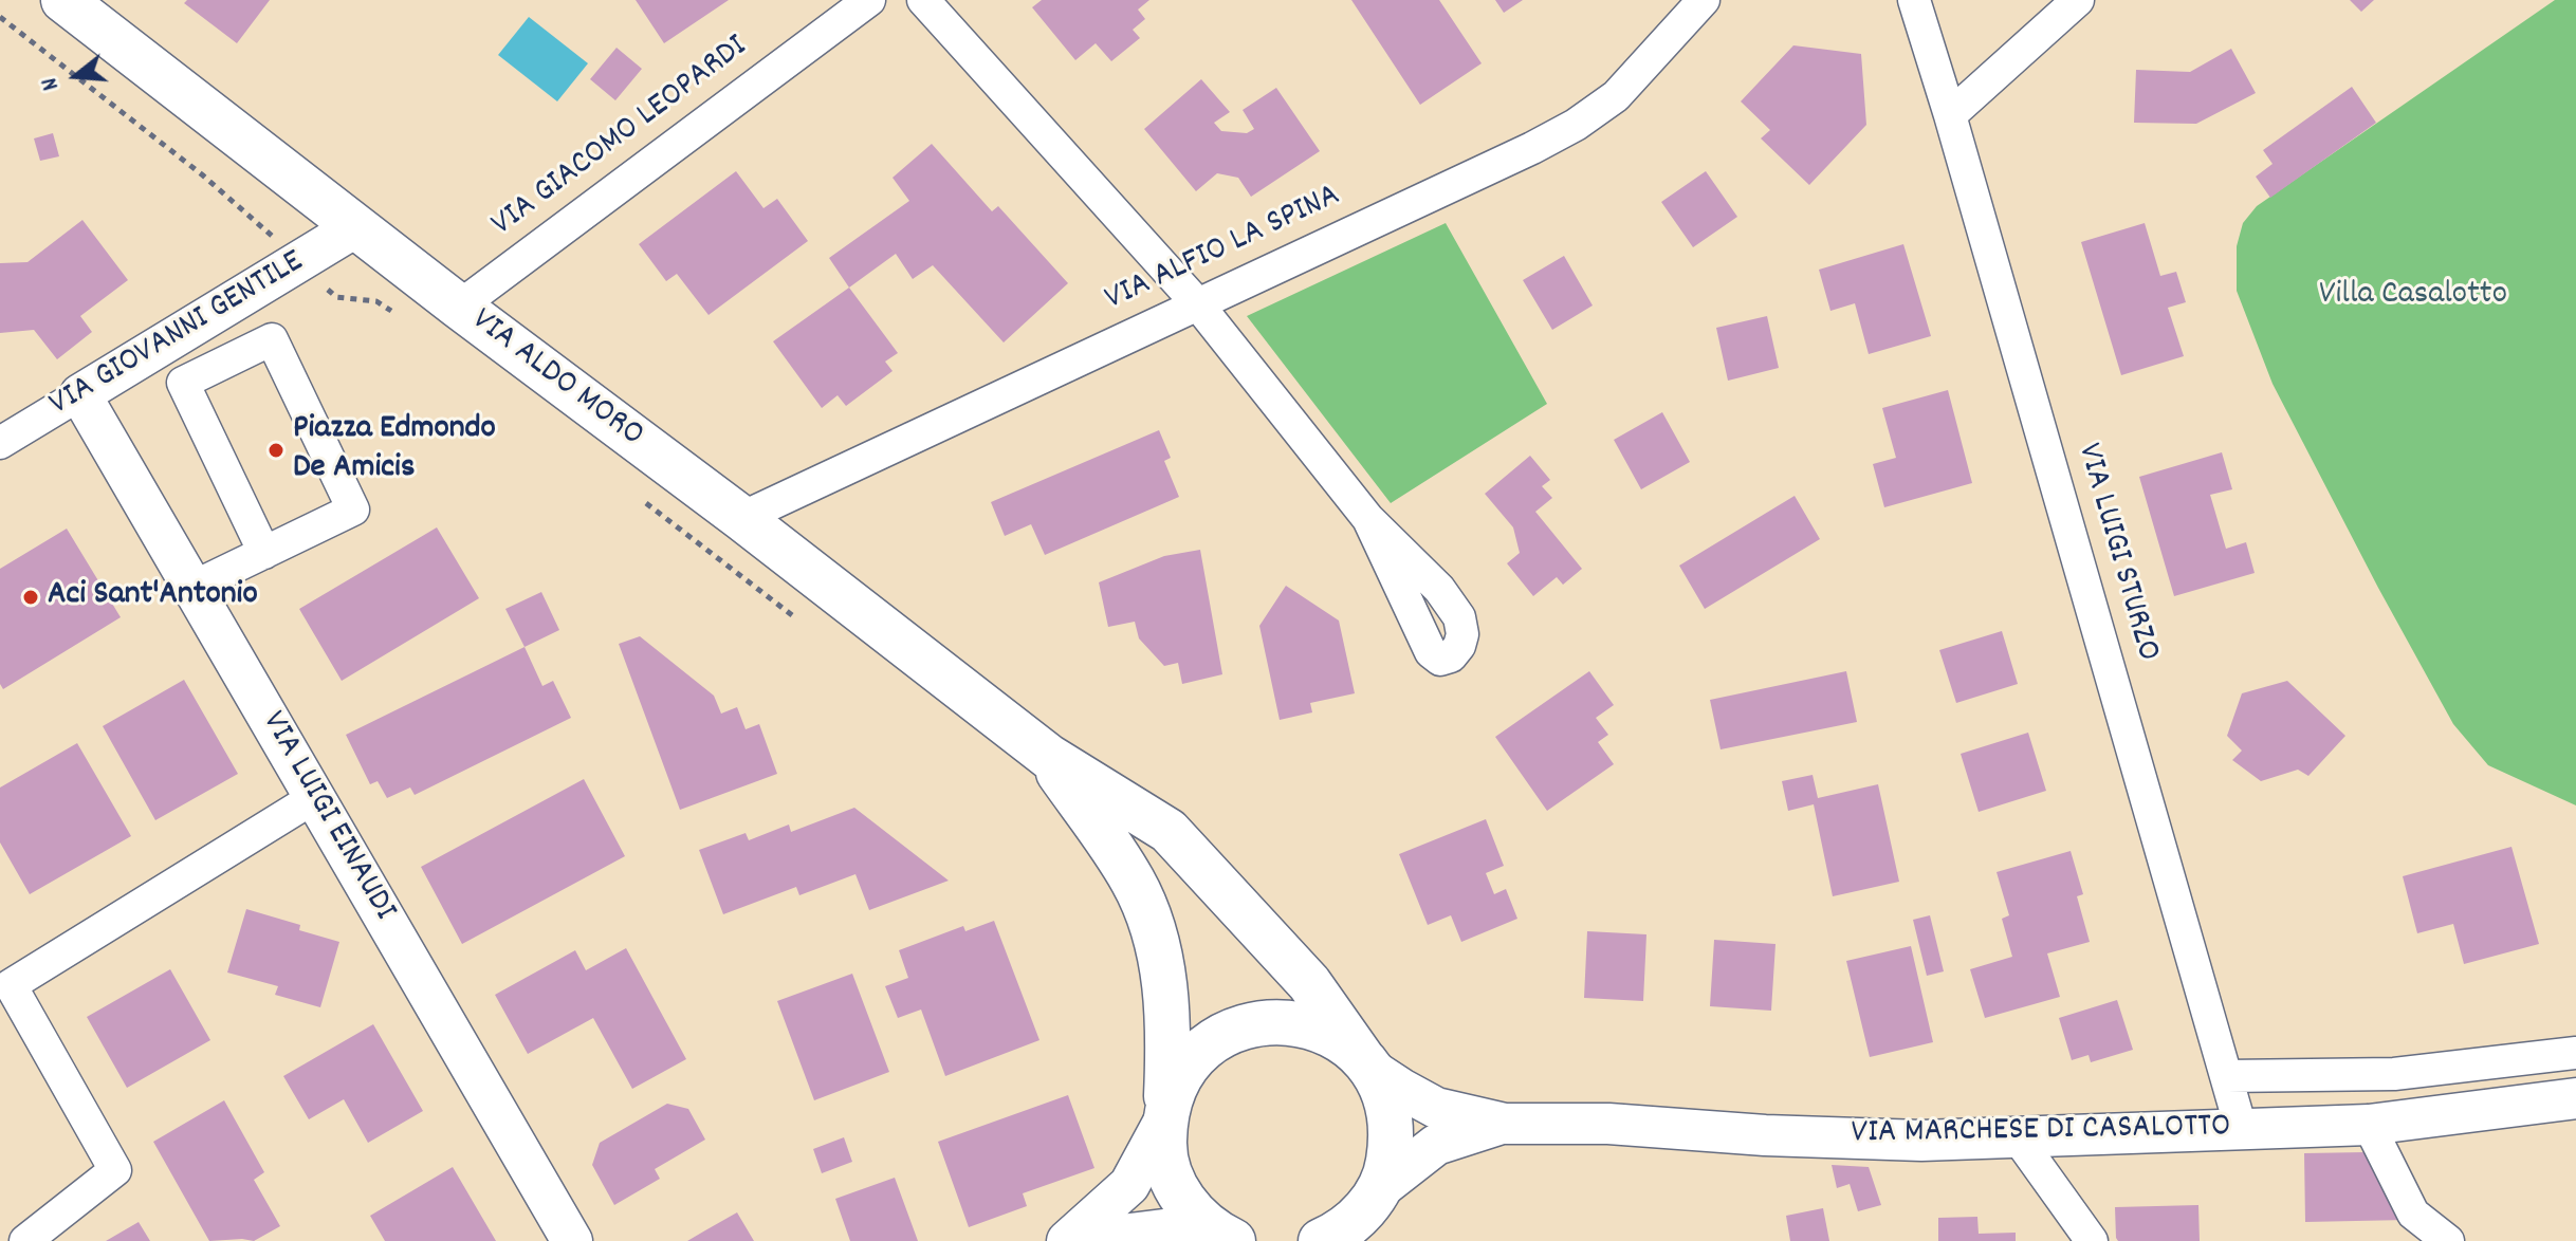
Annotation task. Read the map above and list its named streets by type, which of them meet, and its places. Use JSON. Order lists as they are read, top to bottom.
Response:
{
  "streets": {
    "main road": ["VIA ALDO MORO"],
    "street": [
      "VIA GIACOMO LEOPARDI",
      "VIA ALFIO LA SPINA",
      "VIA GIOVANNI GENTILE",
      "VIA LUIGI STURZO",
      "VIA LUIGI EINAUDI",
      "VIA MARCHESE DI CASALOTTO"
    ]
  },
  "crossings": [
    ["VIA GIACOMO LEOPARDI", "VIA ALDO MORO"],
    ["VIA ALFIO LA SPINA", "VIA ALDO MORO"],
    ["VIA GIOVANNI GENTILE", "VIA ALDO MORO"],
    ["VIA GIOVANNI GENTILE", "VIA LUIGI EINAUDI"],
    ["VIA LUIGI STURZO", "VIA MARCHESE DI CASALOTTO"]
  ],
  "parks": ["Villa Casalotto"],
  "places": ["Piazza Edmondo De Amicis", "Aci Sant'Antonio"],
  "north": "left"
}
